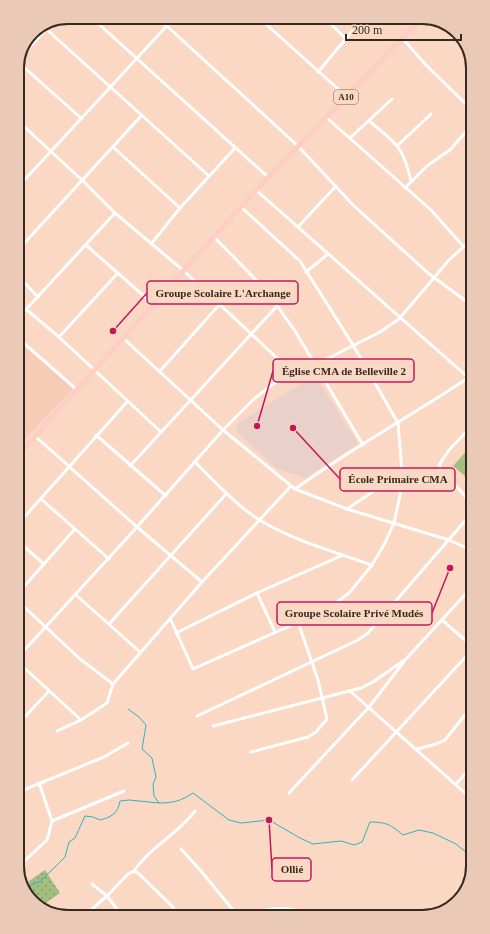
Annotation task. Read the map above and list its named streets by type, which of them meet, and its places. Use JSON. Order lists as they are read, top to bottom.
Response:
{
  "streets": {
    "main road": ["A10"]
  },
  "places": [
    "Groupe Scolaire L'Archange",
    "Église CMA de Belleville 2",
    "École Primaire CMA",
    "Groupe Scolaire Privé Mudés",
    "Ollié"
  ],
  "scale_bar": "200 m"
}
